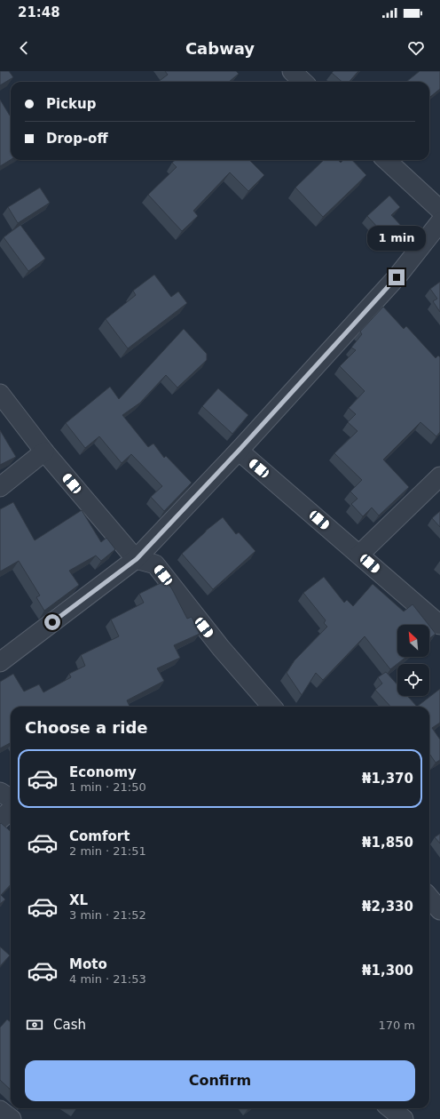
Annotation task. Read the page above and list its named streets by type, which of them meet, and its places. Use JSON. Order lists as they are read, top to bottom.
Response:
{
  "north": "top left",
  "page": {
    "status": "21:48",
    "header": "Cabway",
    "banner": ["Pickup", "Drop-off"],
    "bubble": "1 min",
    "heading": "Choose a ride",
    "list": [
      {
        "name": "Economy",
        "note": "1 min · 21:50",
        "value": "₦1,370"
      },
      {
        "name": "Comfort",
        "note": "2 min · 21:51",
        "value": "₦1,850"
      },
      {
        "name": "XL",
        "note": "3 min · 21:52",
        "value": "₦2,330"
      },
      {
        "name": "Moto",
        "note": "4 min · 21:53",
        "value": "₦1,300"
      }
    ],
    "pay": ["Cash", "170 m"],
    "buttons": "Confirm"
  }
}
